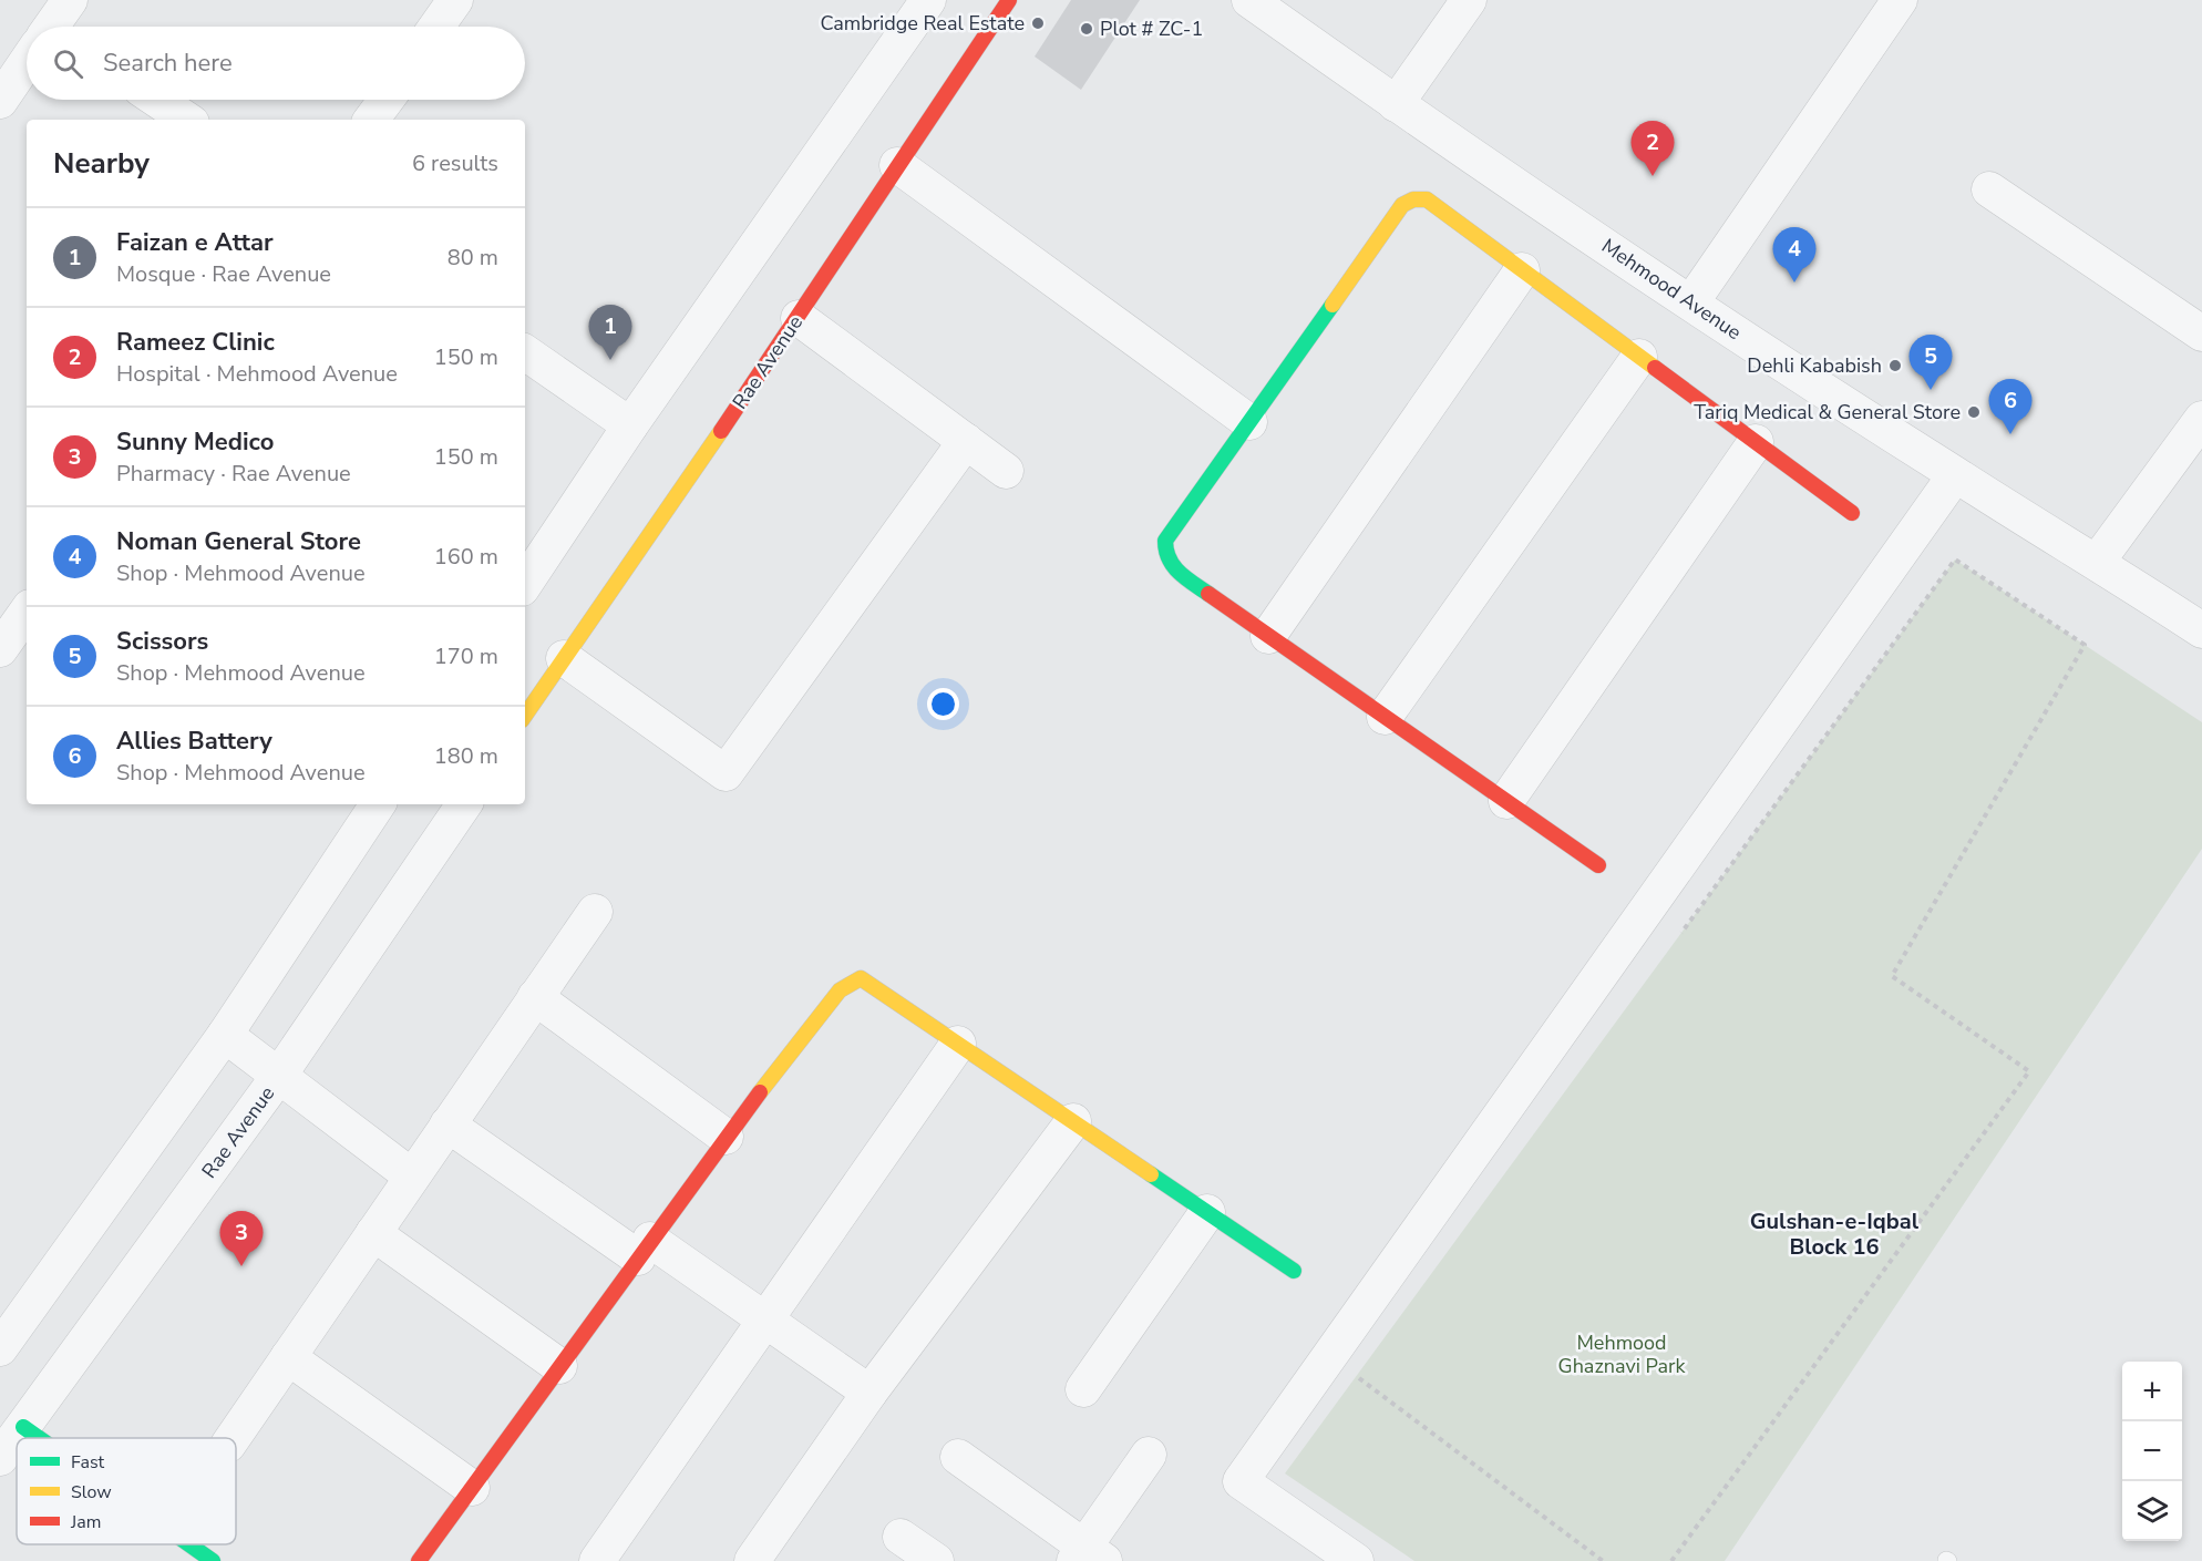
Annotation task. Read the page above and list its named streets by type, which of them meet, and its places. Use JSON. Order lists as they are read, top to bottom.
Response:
{
  "streets": {
    "street": ["Mehmood Avenue", "Rae Avenue"]
  },
  "districts": ["Gulshan-e-Iqbal Block 16"],
  "parks": ["Mehmood Ghaznavi Park"],
  "places": [
    "Cambridge Real Estate",
    "Plot # ZC-1",
    "Dehli Kababish",
    "Tariq Medical & General Store"
  ],
  "legend": ["Fast", "Slow", "Jam"],
  "page": {
    "search": "Search here",
    "heading": ["Nearby", "6 results"],
    "pins": [
      "2",
      "4",
      "1",
      "5",
      "6",
      "3"
    ],
    "list": [
      {
        "mark": "1",
        "name": "Faizan e Attar",
        "note": "Mosque · Rae Avenue",
        "value": "80 m"
      },
      {
        "mark": "2",
        "name": "Rameez Clinic",
        "note": "Hospital · Mehmood Avenue",
        "value": "150 m"
      },
      {
        "mark": "3",
        "name": "Sunny Medico",
        "note": "Pharmacy · Rae Avenue",
        "value": "150 m"
      },
      {
        "mark": "4",
        "name": "Noman General Store",
        "note": "Shop · Mehmood Avenue",
        "value": "160 m"
      },
      {
        "mark": "5",
        "name": "Scissors",
        "note": "Shop · Mehmood Avenue",
        "value": "170 m"
      },
      {
        "mark": "6",
        "name": "Allies Battery",
        "note": "Shop · Mehmood Avenue",
        "value": "180 m"
      }
    ],
    "map_buttons": ["+", "−"]
  }
}
